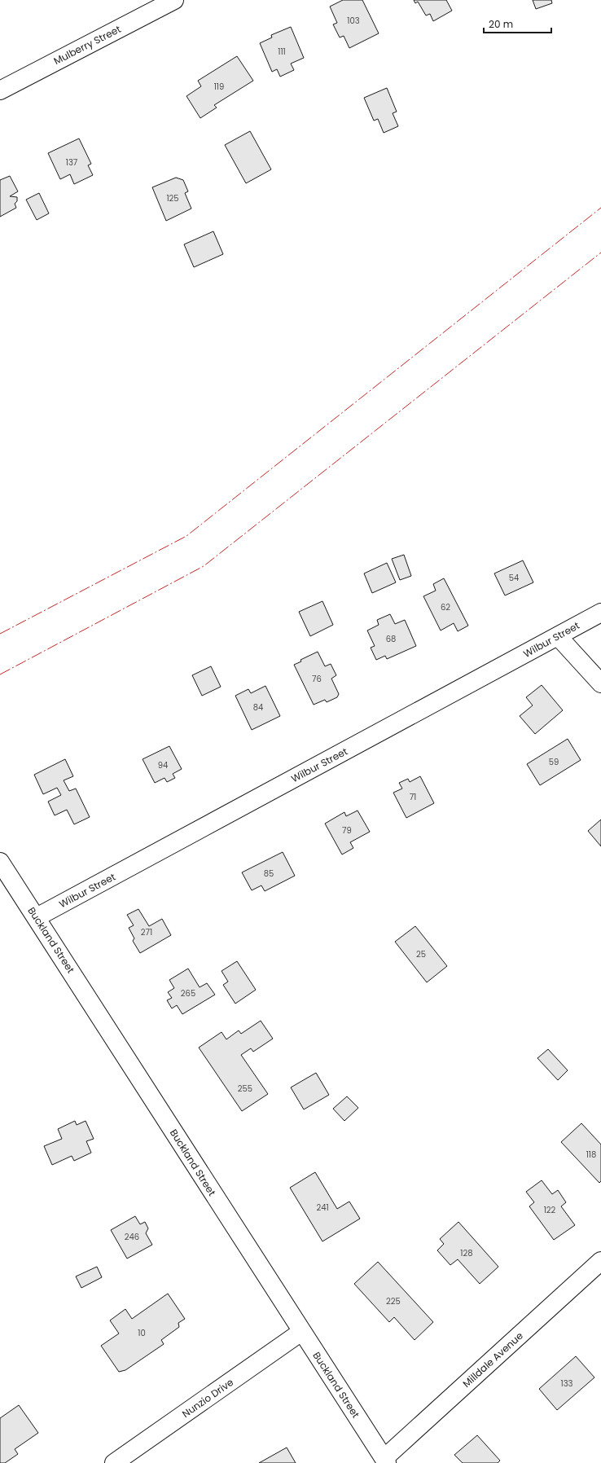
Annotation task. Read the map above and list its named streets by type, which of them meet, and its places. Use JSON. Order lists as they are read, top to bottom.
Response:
{
  "streets": {
    "street": [
      "Mulberry Street",
      "Wilbur Street",
      "Buckland Street",
      "Milldale Avenue",
      "Nunzio Drive"
    ]
  },
  "crossings": [
    ["Wilbur Street", "Buckland Street"],
    ["Buckland Street", "Milldale Avenue"],
    ["Buckland Street", "Nunzio Drive"]
  ],
  "house_numbers": [
    "103",
    "111",
    "119",
    "137",
    "125",
    "54",
    "62",
    "68",
    "76",
    "84",
    "59",
    "94",
    "71",
    "79",
    "85",
    "271",
    "25",
    "265",
    "255",
    "118",
    "241",
    "122",
    "246",
    "128",
    "225",
    "10",
    "133"
  ],
  "scale_bar": "20 m"
}
